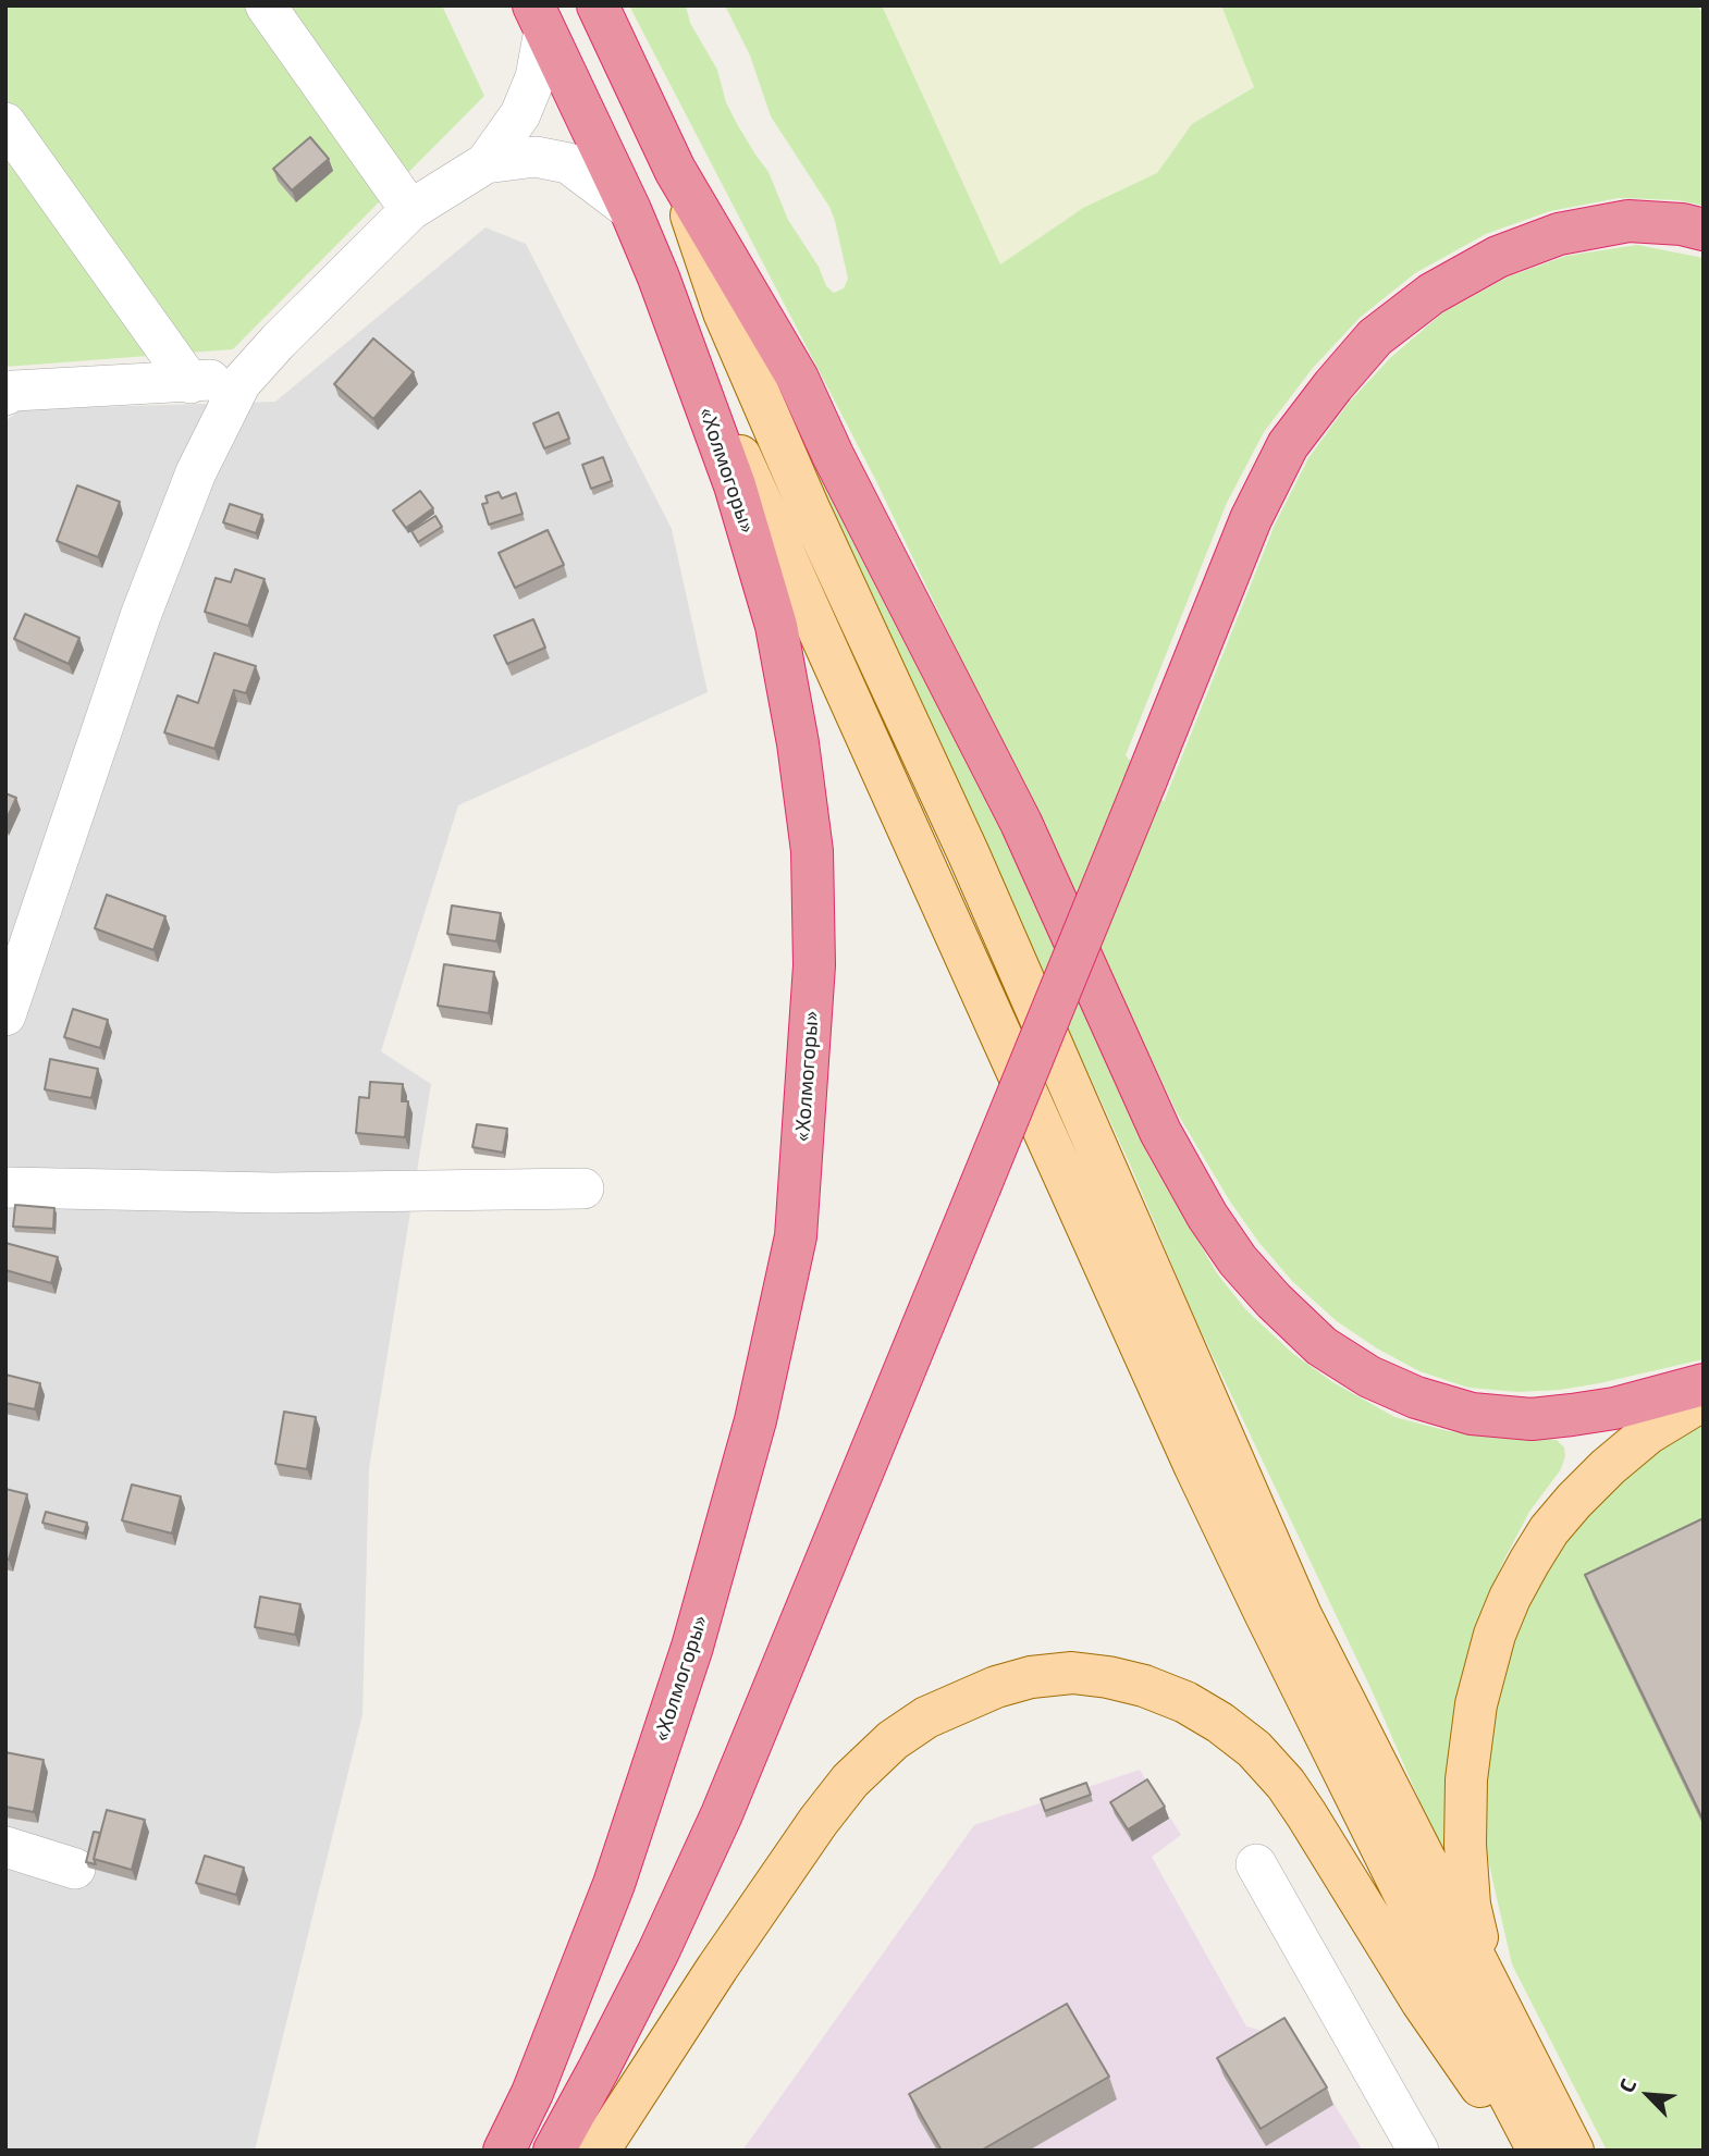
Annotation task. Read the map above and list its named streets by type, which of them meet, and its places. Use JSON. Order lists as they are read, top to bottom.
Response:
{
  "streets": {
    "highway": ["«Холмогоры»"]
  },
  "north": "top left"
}
